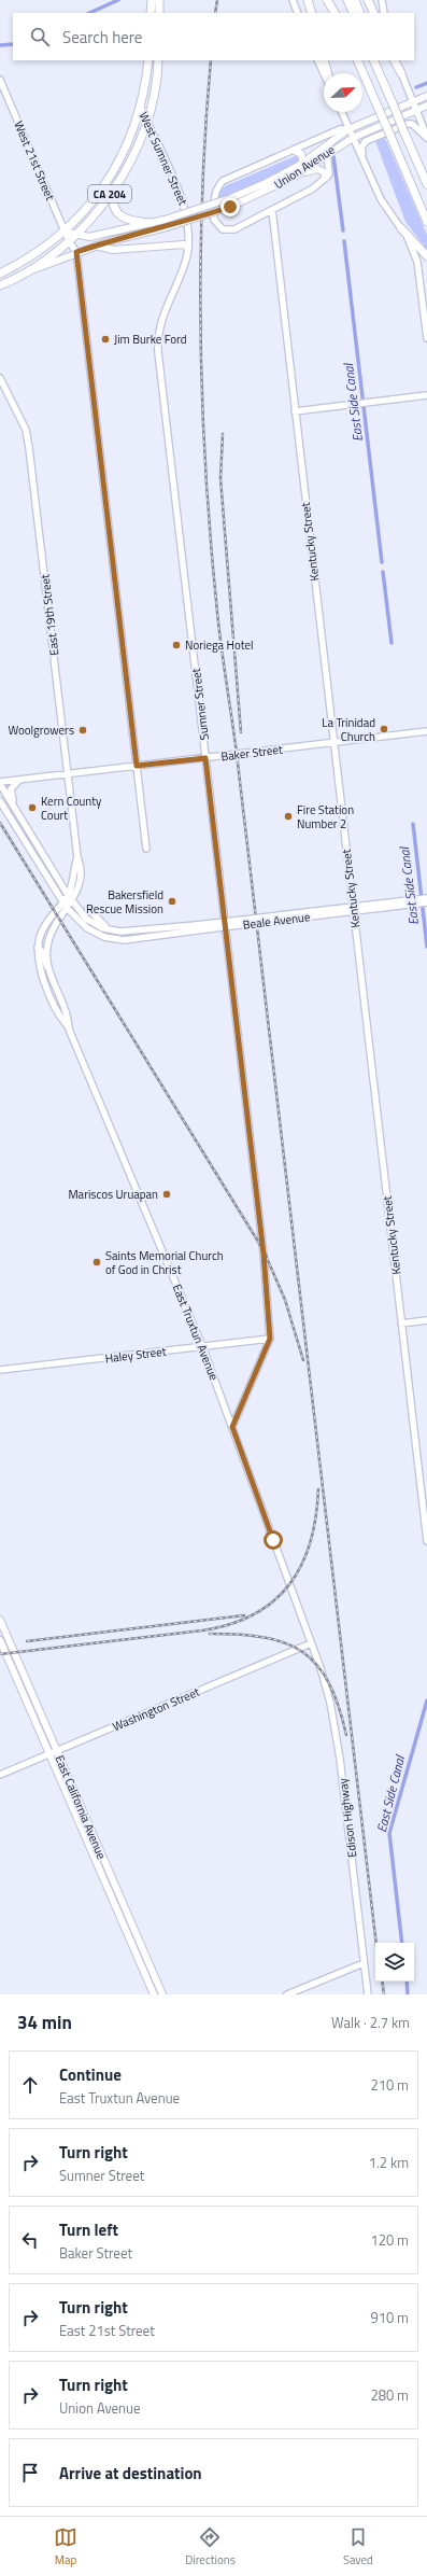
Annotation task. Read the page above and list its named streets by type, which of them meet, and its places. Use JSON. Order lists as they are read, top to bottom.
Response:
{
  "streets": {
    "highway": ["CA 204"],
    "main road": ["Union Avenue", "East California Avenue"],
    "street": [
      "West Sumner Street",
      "West 21st Street",
      "Kentucky Street",
      "East 19th Street",
      "Sumner Street",
      "Baker Street",
      "Beale Avenue",
      "East Truxtun Avenue",
      "Haley Street",
      "Washington Street",
      "Edison Highway"
    ]
  },
  "crossings": [
    ["West Sumner Street", "CA 204"],
    ["West Sumner Street", "Sumner Street"],
    ["West 21st Street", "Union Avenue"],
    ["West 21st Street", "CA 204"],
    ["Union Avenue", "CA 204"],
    ["Union Avenue", "Kentucky Street"],
    ["Kentucky Street", "Baker Street"],
    ["East 19th Street", "Baker Street"],
    ["East 19th Street", "Beale Avenue"],
    ["East 19th Street", "East Truxtun Avenue"],
    ["Sumner Street", "Baker Street"],
    ["Sumner Street", "East Truxtun Avenue"],
    ["Sumner Street", "Haley Street"],
    ["Beale Avenue", "East Truxtun Avenue"],
    ["East Truxtun Avenue", "Haley Street"],
    ["East Truxtun Avenue", "Washington Street"],
    ["East Truxtun Avenue", "Edison Highway"],
    ["Washington Street", "East California Avenue"],
    ["Washington Street", "Edison Highway"]
  ],
  "water": ["East Side Canal"],
  "places": [
    "Jim Burke Ford",
    "Noriega Hotel",
    "La Trinidad Church",
    "Woolgrowers",
    "Kern County Court",
    "Fire Station Number 2",
    "Bakersfield Rescue Mission",
    "Mariscos Uruapan",
    "Saints Memorial Church of God in Christ"
  ],
  "north": "top right",
  "page": {
    "search": "Search here",
    "heading": ["34 min", "Walk · 2.7 km"],
    "list": [
      ["Continue", "East Truxtun Avenue", "210 m"],
      ["Turn right", "Sumner Street", "1.2 km"],
      ["Turn left", "Baker Street", "120 m"],
      ["Turn right", "East 21st Street", "910 m"],
      ["Turn right", "Union Avenue", "280 m"],
      "Arrive at destination"
    ],
    "nav": ["Map", "Directions", "Saved"]
  }
}
